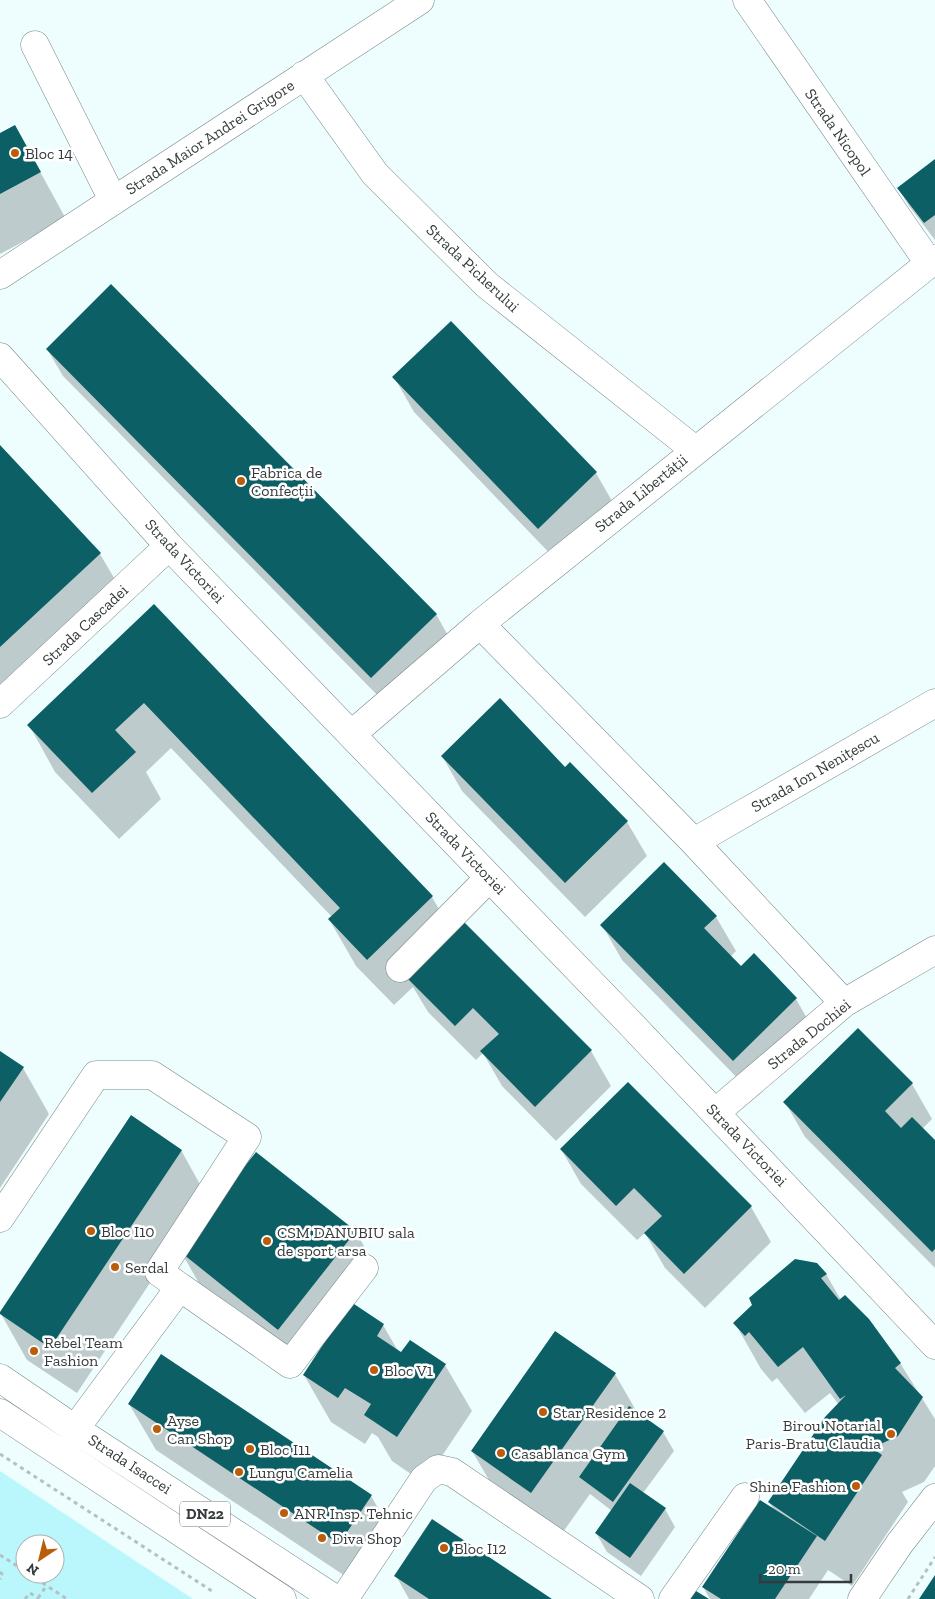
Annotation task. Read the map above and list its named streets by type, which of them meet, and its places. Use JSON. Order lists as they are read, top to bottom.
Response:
{
  "streets": {
    "street": [
      "Strada Nicopol",
      "Strada Maior Andrei Grigore",
      "Strada Picherului",
      "Strada Libertății",
      "Strada Victoriei",
      "Strada Cascadei",
      "Strada Ion Nenițescu",
      "Strada Dochiei",
      "Strada Isaccei",
      "DN22"
    ]
  },
  "crossings": [
    ["Strada Nicopol", "Strada Libertății"],
    ["Strada Maior Andrei Grigore", "Strada Picherului"],
    ["Strada Picherului", "Strada Libertății"],
    ["Strada Libertății", "Strada Victoriei"],
    ["Strada Victoriei", "Strada Cascadei"],
    ["Strada Victoriei", "Strada Dochiei"]
  ],
  "places": [
    "Bloc 14",
    "Fabrica de Confecții",
    "Bloc I10",
    "CSM DANUBIU sala de sport arsa",
    "Serdal",
    "Rebel Team Fashion",
    "Bloc V1",
    "Star Residence 2",
    "Ayse Can Shop",
    "Birou Notarial Paris-Bratu Claudia",
    "Bloc I11",
    "Casablanca Gym",
    "Lungu Camelia",
    "Shine Fashion",
    "ANR Insp. Tehnic",
    "Diva Shop",
    "Bloc I12"
  ],
  "scale_bar": "20 m",
  "north": "bottom left"
}
